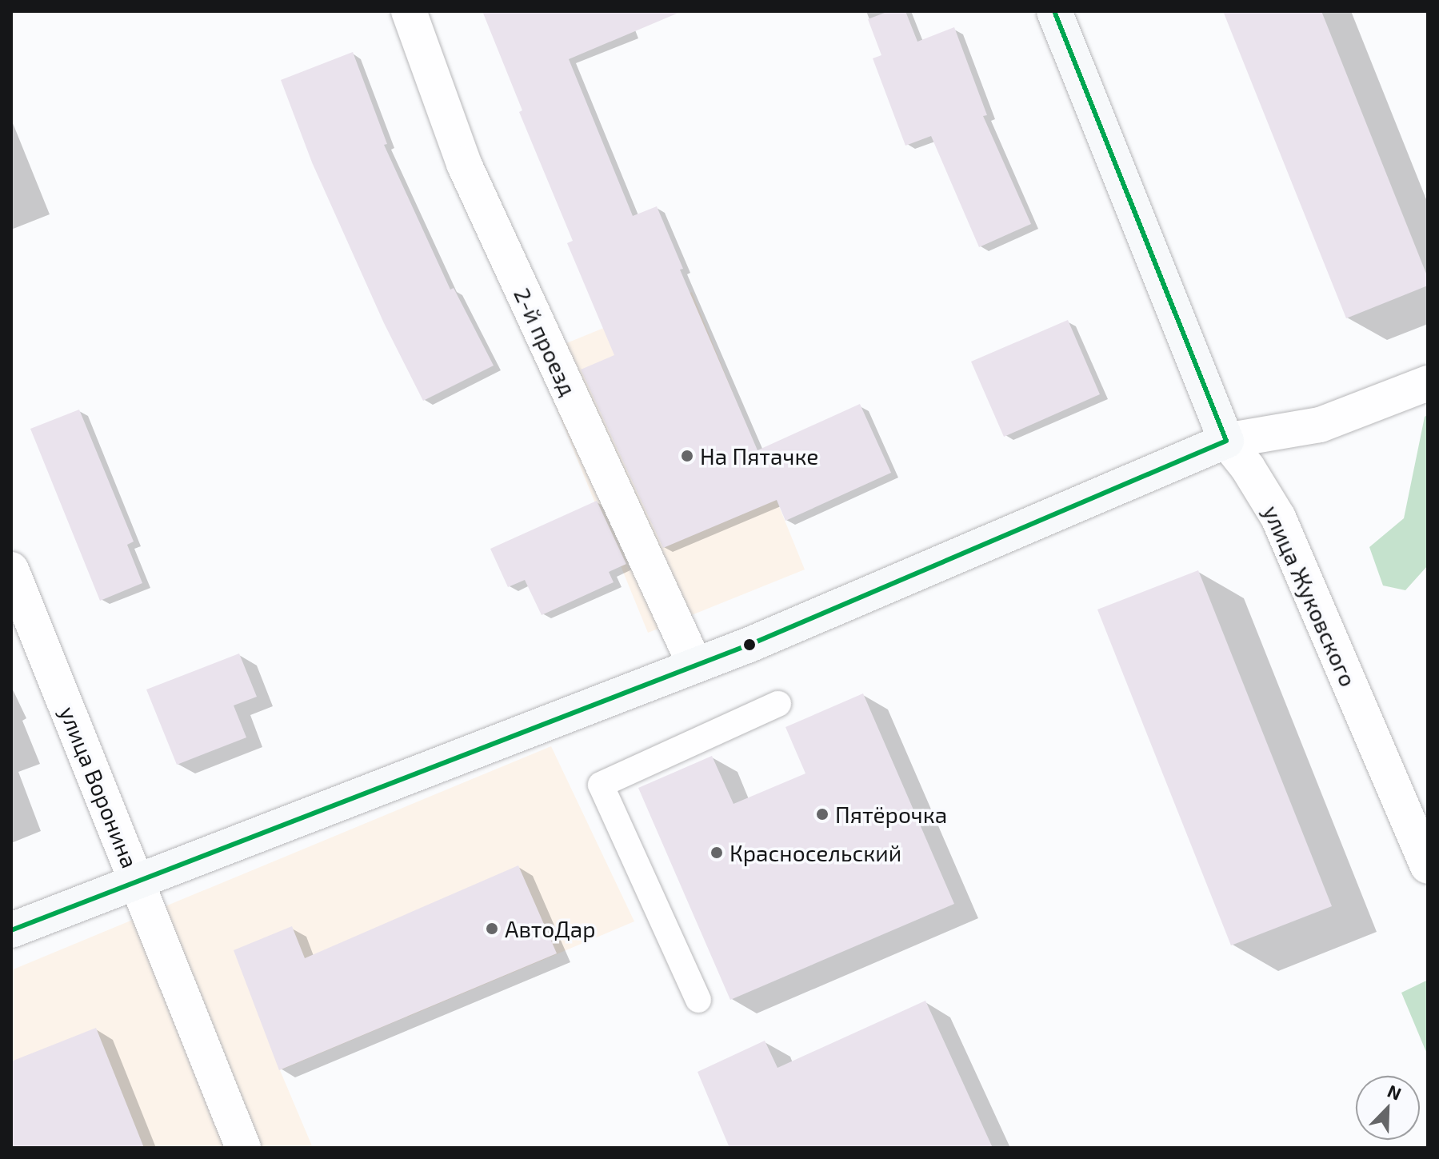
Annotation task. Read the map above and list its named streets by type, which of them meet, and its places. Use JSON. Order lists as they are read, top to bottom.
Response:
{
  "streets": {
    "street": ["2-й проезд", "улица Жуковского", "улица Воронина"]
  },
  "places": [
    "На Пятачке",
    "Пятёрочка",
    "Красносельский",
    "АвтоДар"
  ],
  "north": "top right"
}
